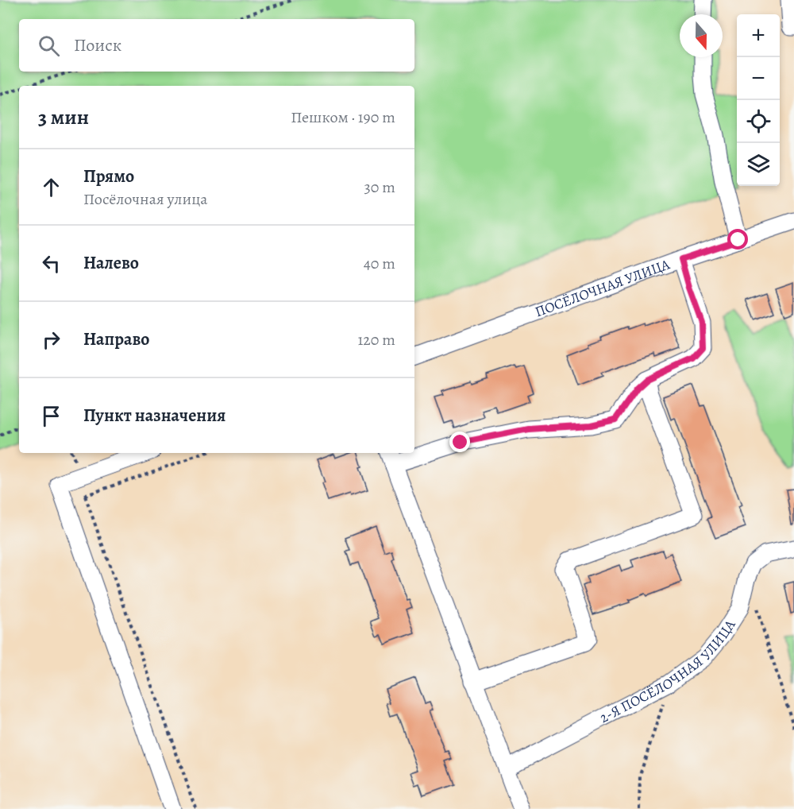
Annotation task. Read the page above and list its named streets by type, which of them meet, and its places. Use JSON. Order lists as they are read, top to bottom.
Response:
{
  "streets": {
    "street": ["ПОСЁЛОЧНАЯ УЛИЦА", "2-Я ПОСЁЛОЧНАЯ УЛИЦА"]
  },
  "north": "bottom",
  "page": {
    "map_buttons": ["+", "−"],
    "search": "Поиск",
    "heading": ["3 мин", "Пешком · 190 m"],
    "list": [
      ["Прямо", "Посёлочная улица", "30 m"],
      ["Налево", "40 m"],
      ["Направо", "120 m"],
      "Пункт назначения"
    ]
  }
}
